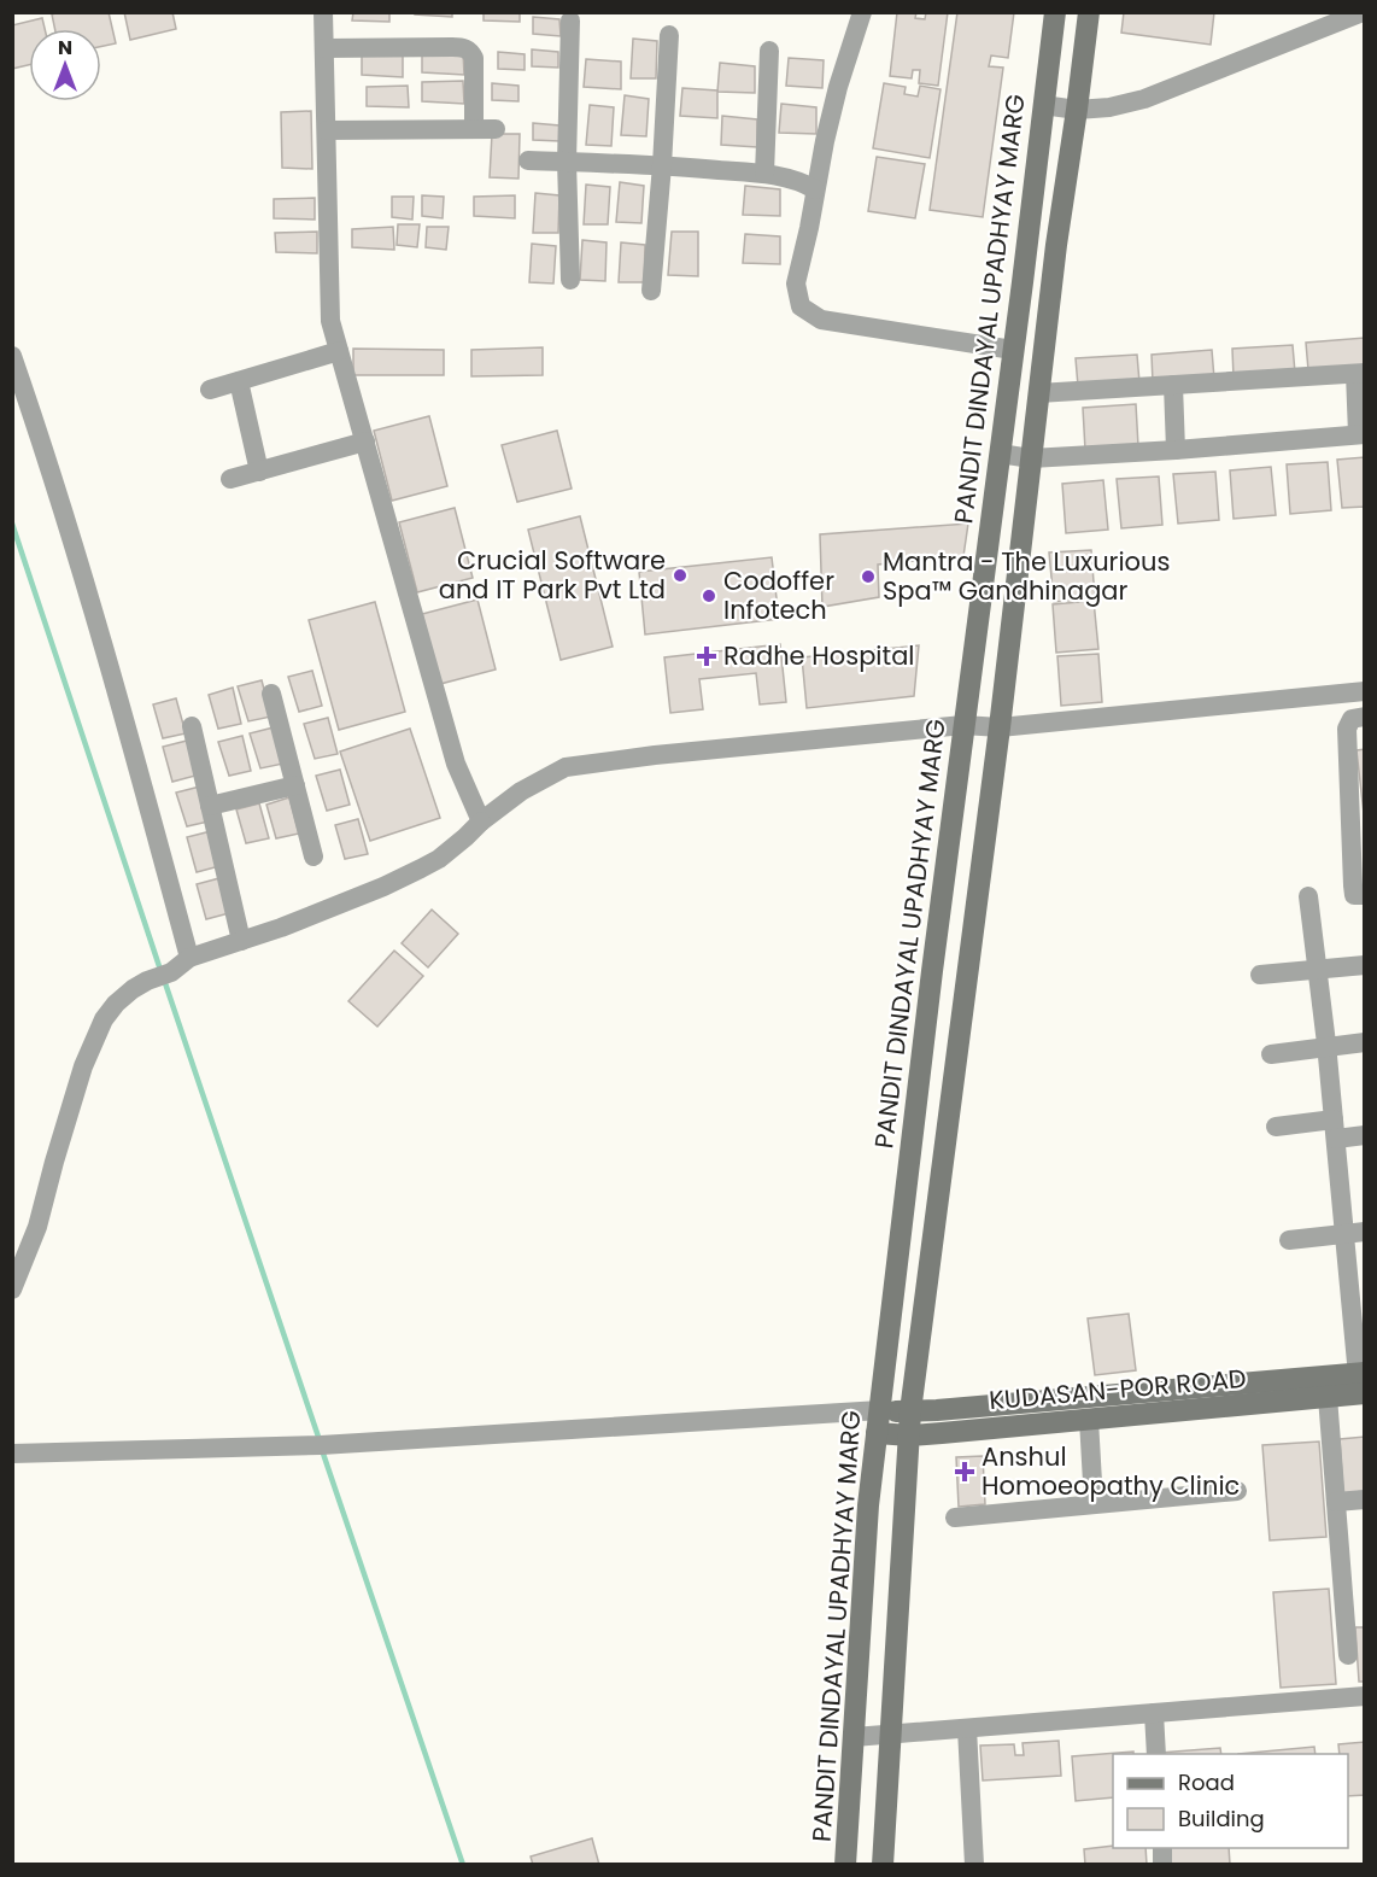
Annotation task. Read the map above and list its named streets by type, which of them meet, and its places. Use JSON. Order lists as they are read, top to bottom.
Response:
{
  "streets": {
    "street": ["PANDIT DINDAYAL UPADHYAY MARG", "KUDASAN-POR ROAD"]
  },
  "crossings": [
    ["PANDIT DINDAYAL UPADHYAY MARG", "KUDASAN-POR ROAD"]
  ],
  "places": {
    "other": ["Crucial Software and IT Park Pvt Ltd", "Mantra - The Luxurious Spa™ Gandhinagar", "Codoffer Infotech"],
    "health": ["Radhe Hospital", "Anshul Homoeopathy Clinic"]
  },
  "legend": ["Road", "Building"],
  "north": "top"
}
